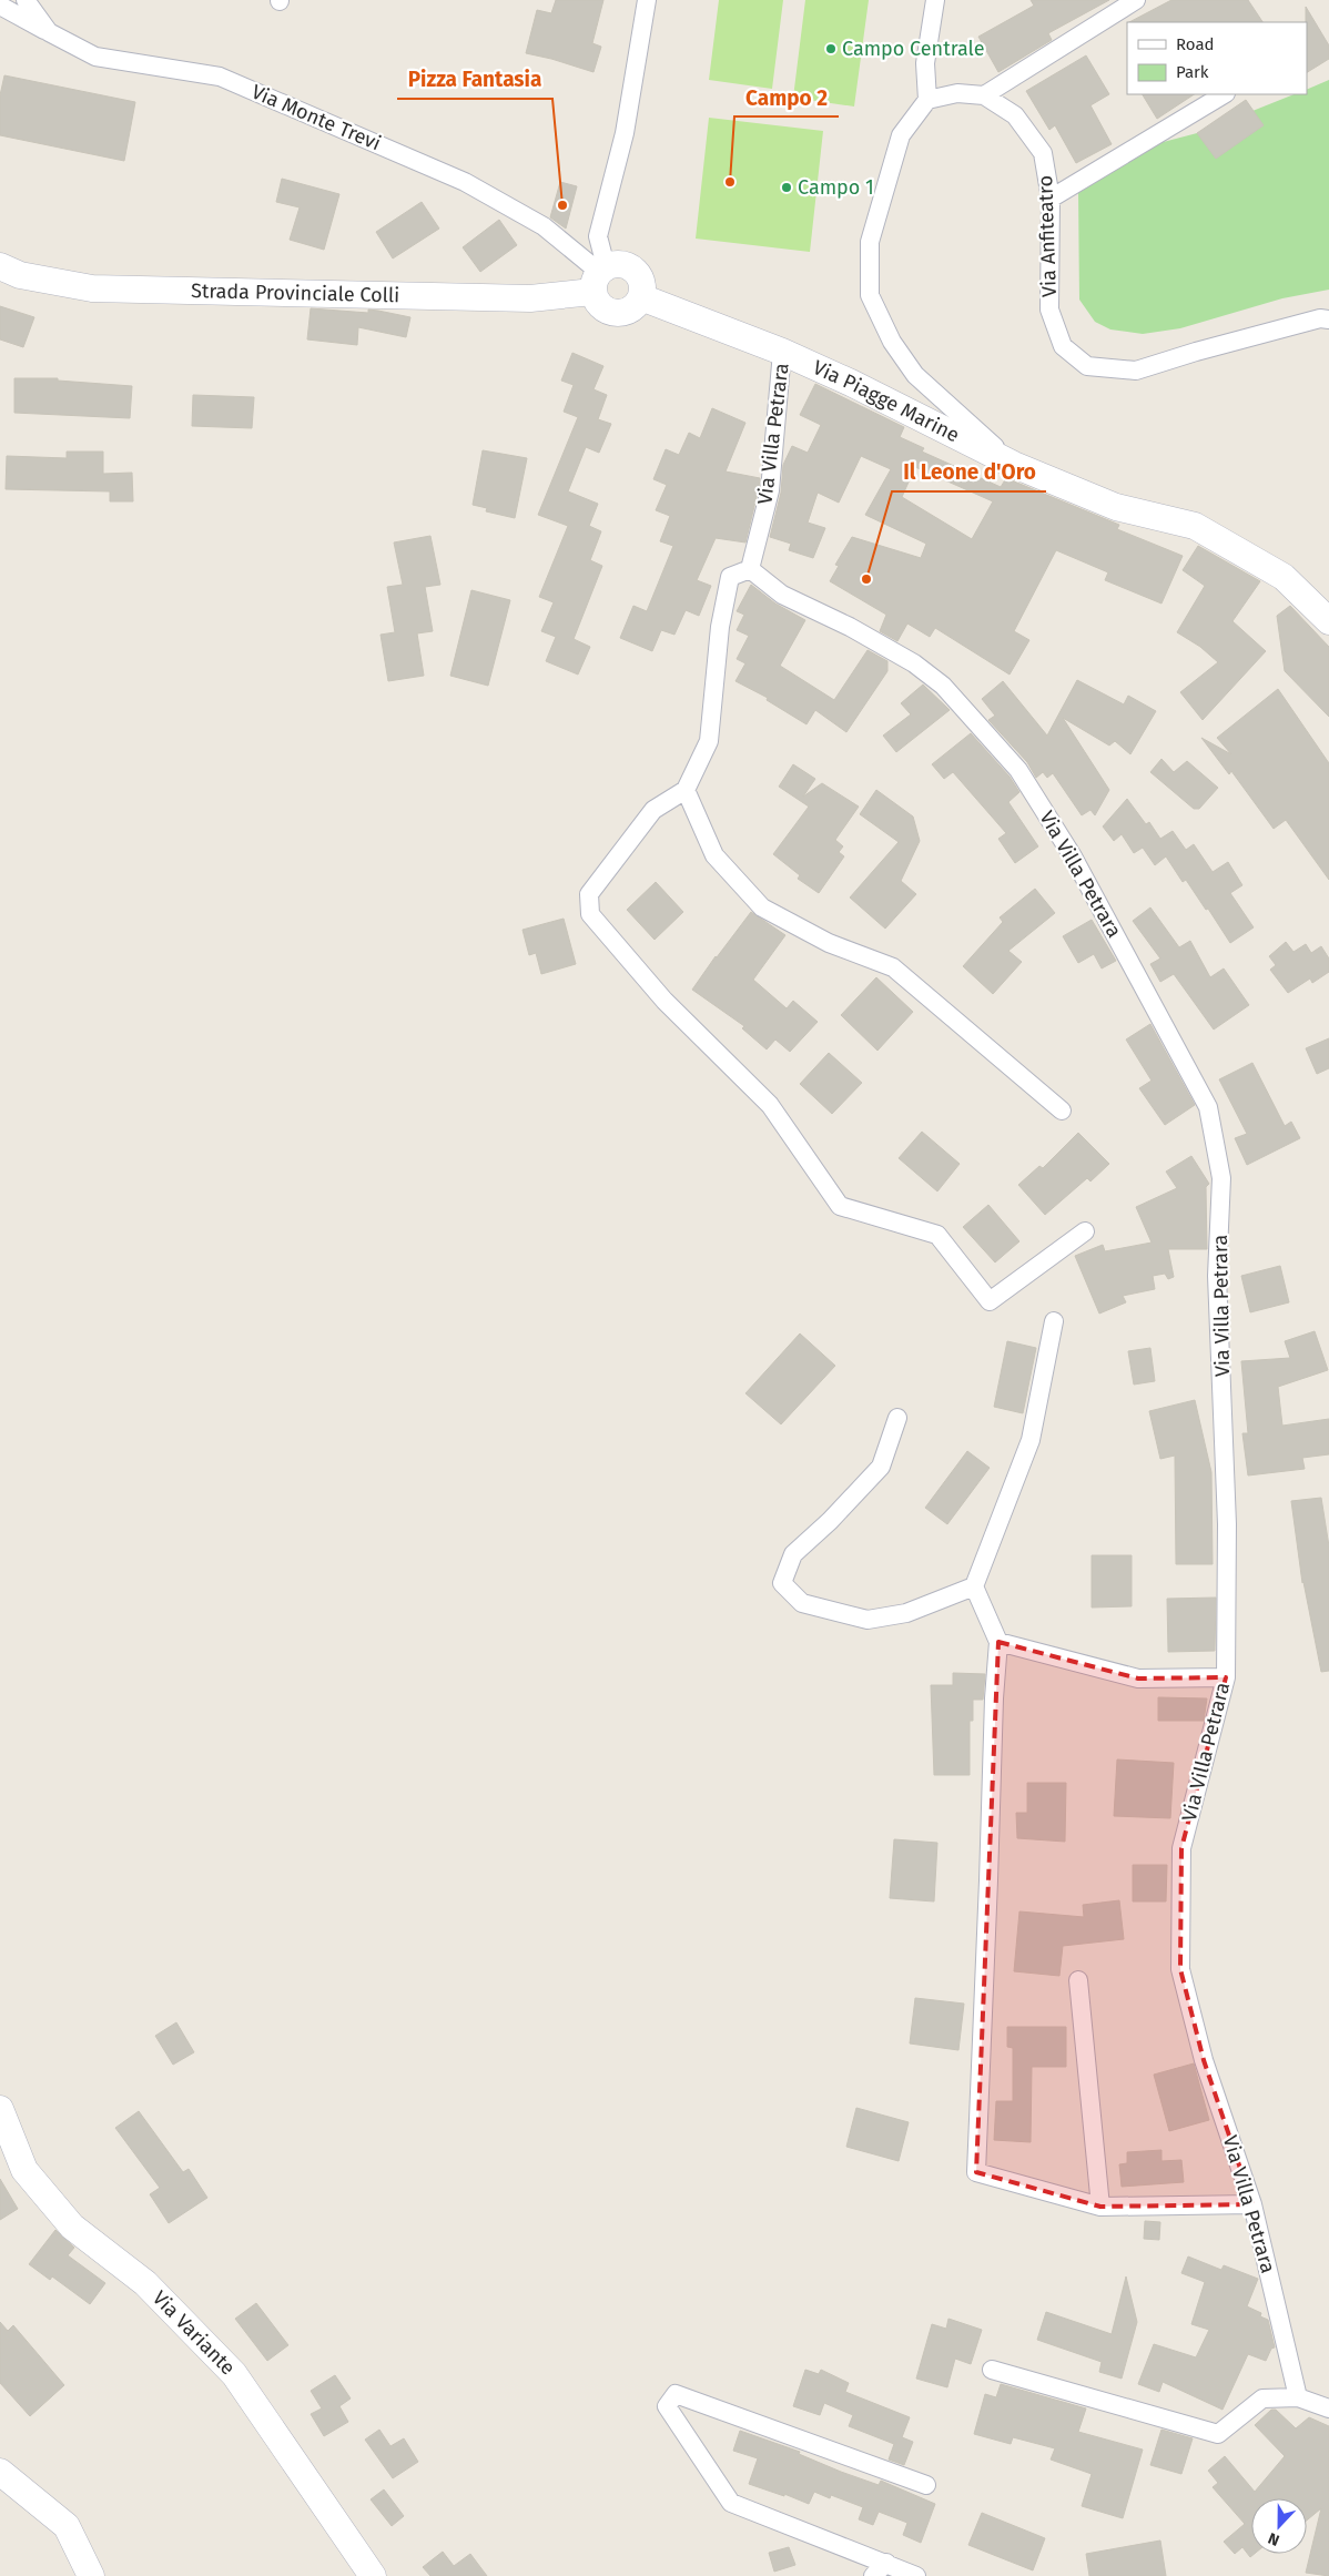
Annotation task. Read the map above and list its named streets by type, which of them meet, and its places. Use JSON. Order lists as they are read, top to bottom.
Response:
{
  "streets": {
    "street": [
      "Via Monte Trevi",
      "Via Anfiteatro",
      "Strada Provinciale Colli",
      "Via Piagge Marine",
      "Via Villa Petrara",
      "Via Variante"
    ]
  },
  "crossings": [
    ["Via Monte Trevi", "Strada Provinciale Colli"],
    ["Via Monte Trevi", "Via Piagge Marine"],
    ["Strada Provinciale Colli", "Via Piagge Marine"],
    ["Via Piagge Marine", "Via Villa Petrara"]
  ],
  "places": [
    "Campo Centrale",
    "Campo 2",
    "Campo 1",
    "Pizza Fantasia",
    "Il Leone d'Oro"
  ],
  "legend": ["Road", "Park"],
  "north": "bottom"
}
